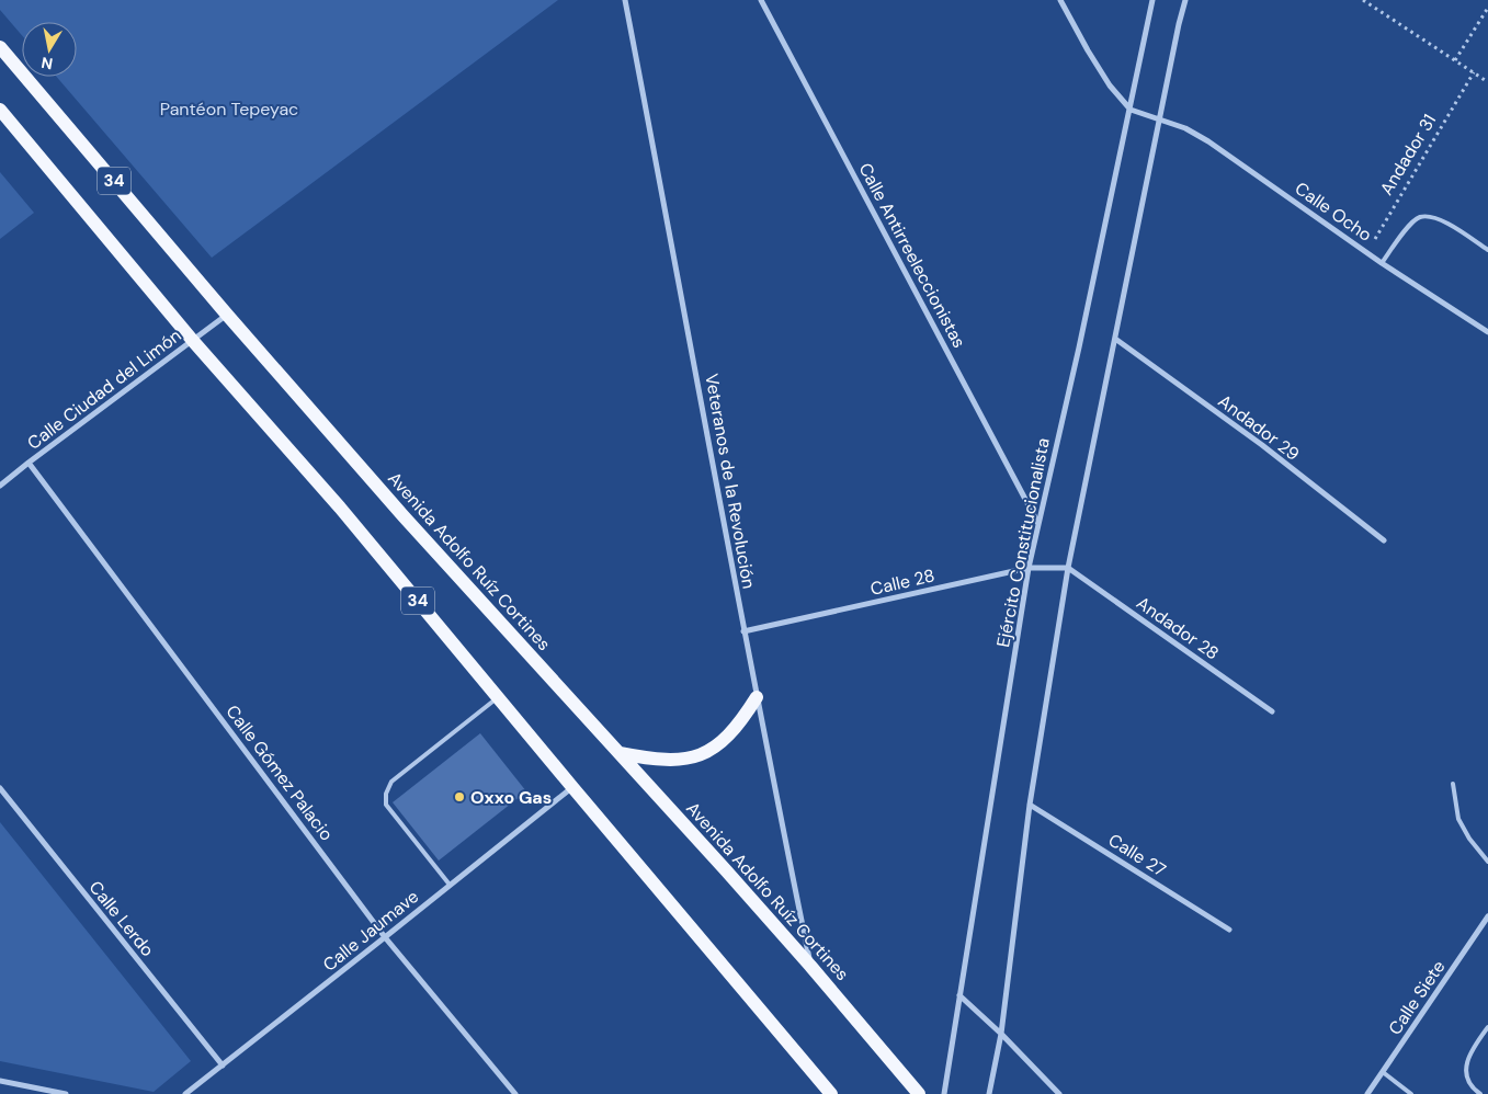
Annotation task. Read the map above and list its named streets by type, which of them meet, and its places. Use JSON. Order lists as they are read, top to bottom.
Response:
{
  "streets": {
    "main road": ["34", "Avenida Adolfo Ruíz Cortines"],
    "street": [
      "Calle Ocho",
      "Calle Antirreeleccionistas",
      "Calle Ciudad del Limón",
      "Andador 29",
      "Veteranos de la Revolución",
      "Ejército Constitucionalista",
      "Calle 28",
      "Andador 28",
      "Calle Gómez Palacio",
      "Calle 27",
      "Calle Lerdo",
      "Calle Jaumave",
      "Calle Siete"
    ],
    "path": ["Andador 31"]
  },
  "crossings": [
    ["Andador 31", "Calle Ocho"],
    ["34", "Calle Ciudad del Limón"],
    ["34", "Calle Jaumave"],
    ["Calle Ocho", "Ejército Constitucionalista"],
    ["Calle Antirreeleccionistas", "Ejército Constitucionalista"],
    ["Calle Ciudad del Limón", "Avenida Adolfo Ruíz Cortines"],
    ["Calle Ciudad del Limón", "Calle Gómez Palacio"],
    ["Veteranos de la Revolución", "Avenida Adolfo Ruíz Cortines"],
    ["Veteranos de la Revolución", "Calle 28"],
    ["Ejército Constitucionalista", "Calle 28"],
    ["Calle 28", "Andador 28"],
    ["Calle Gómez Palacio", "Calle Jaumave"],
    ["Calle Lerdo", "Calle Jaumave"]
  ],
  "parks": ["Pantéon Tepeyac"],
  "places": ["Oxxo Gas"],
  "north": "bottom"
}
